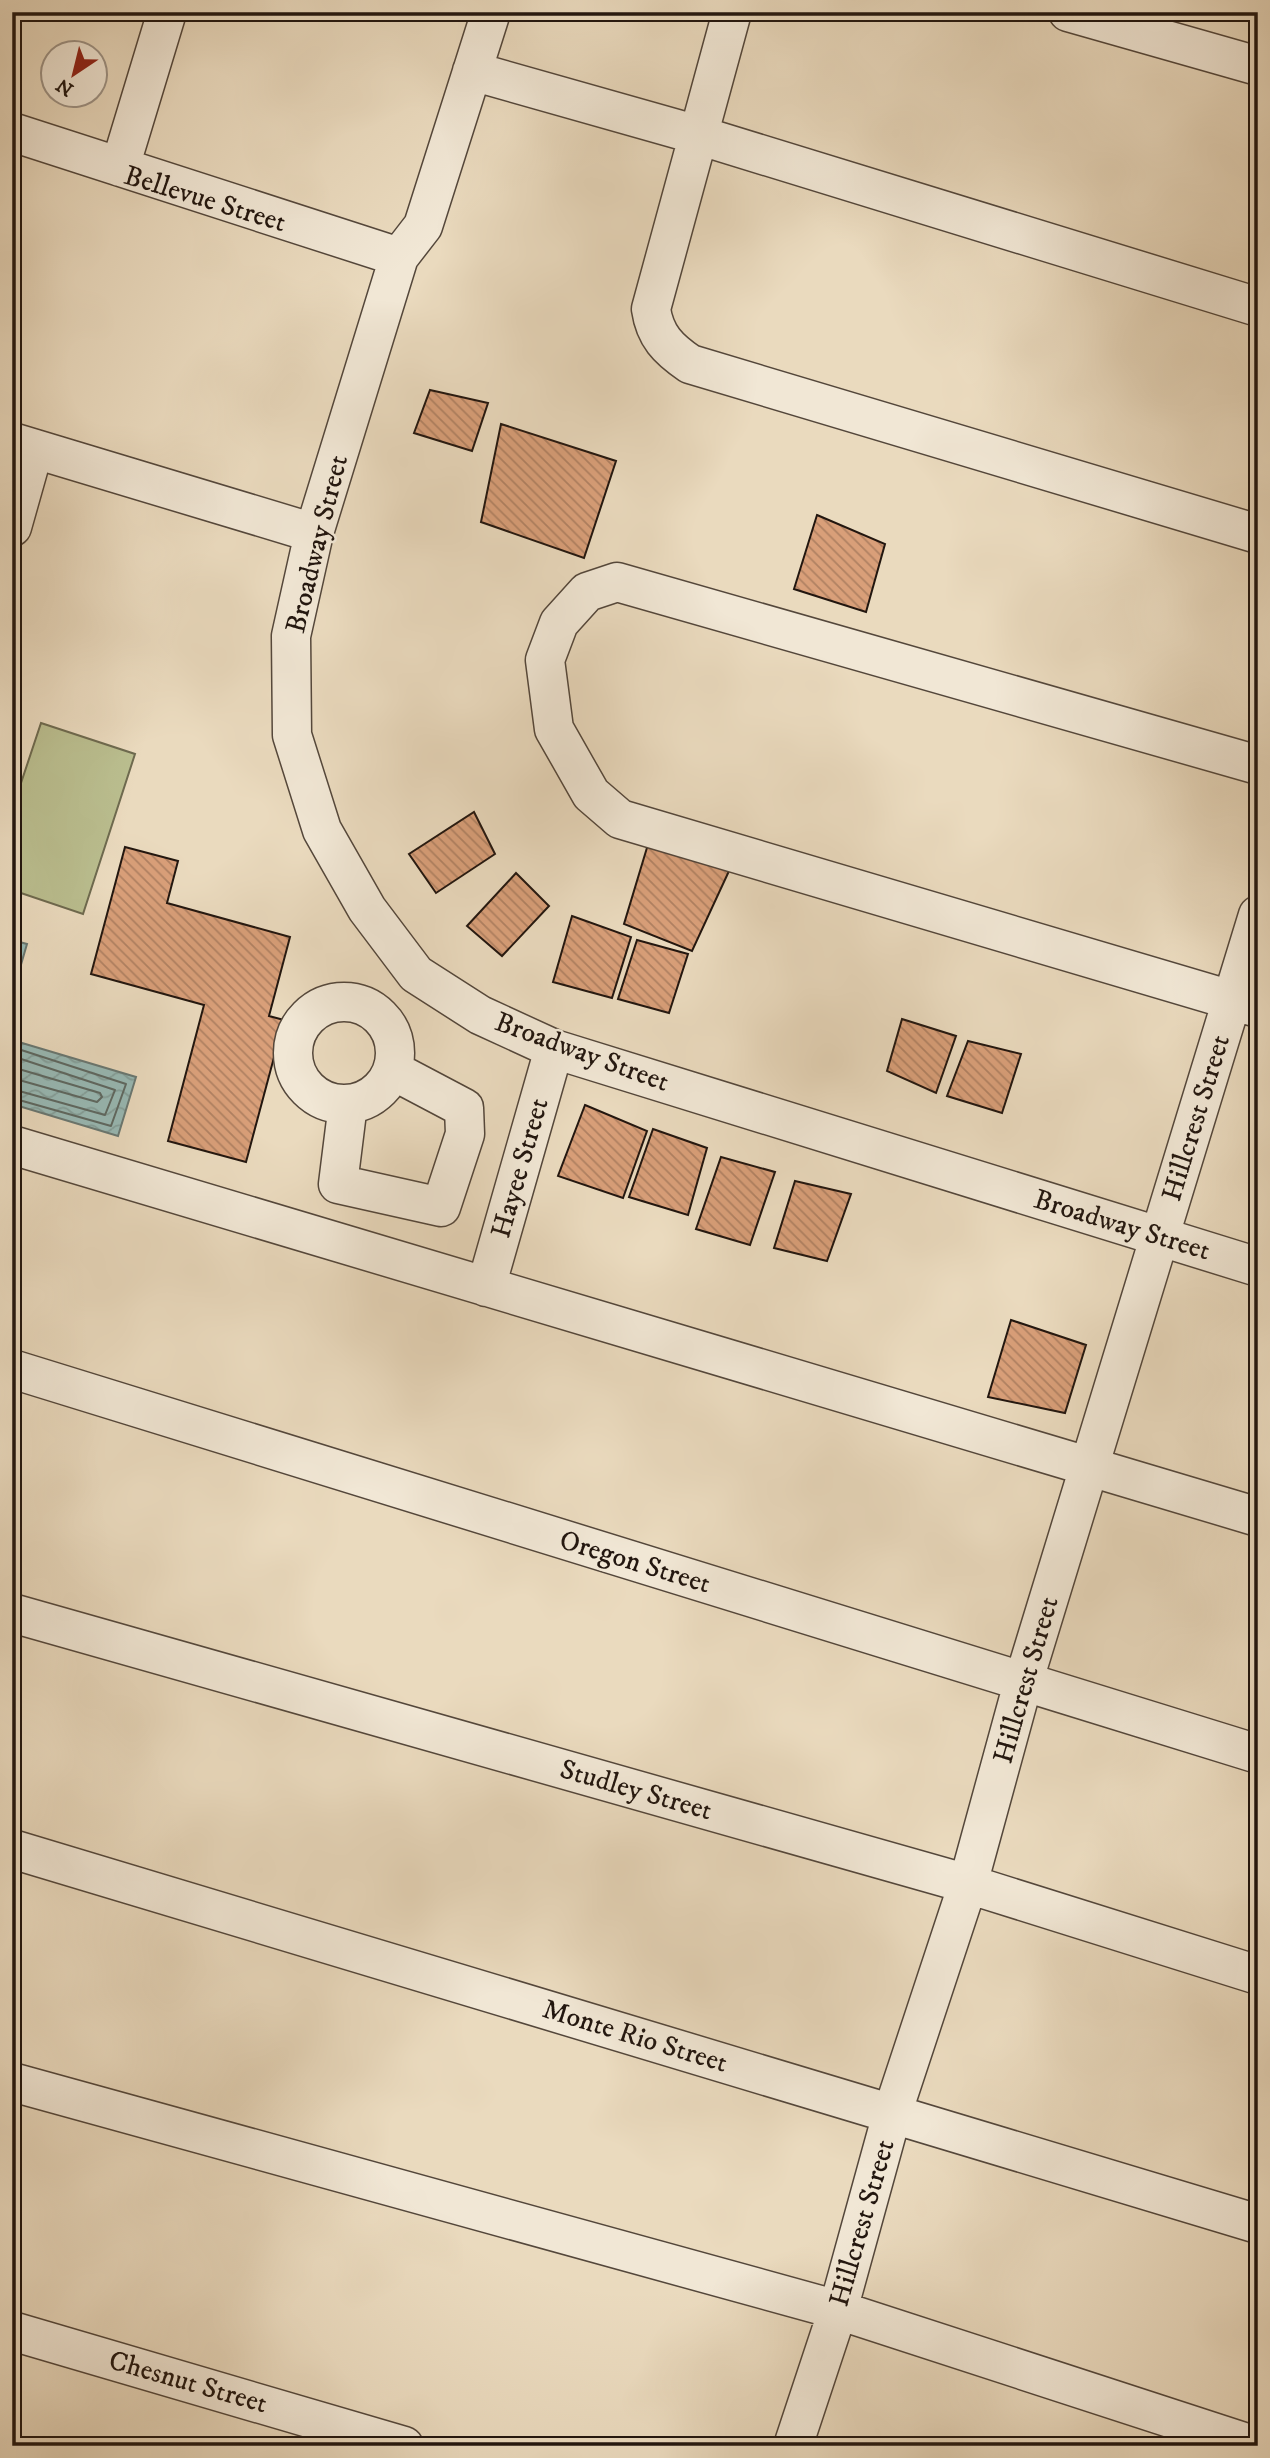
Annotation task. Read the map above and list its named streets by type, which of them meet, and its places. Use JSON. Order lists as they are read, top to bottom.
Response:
{
  "streets": {
    "street": [
      "Bellevue Street",
      "Broadway Street",
      "Hillcrest Street",
      "Hayee Street",
      "Oregon Street",
      "Studley Street",
      "Monte Rio Street",
      "Chesnut Street"
    ]
  },
  "crossings": [
    ["Bellevue Street", "Broadway Street"],
    ["Broadway Street", "Hillcrest Street"],
    ["Broadway Street", "Hayee Street"],
    ["Hillcrest Street", "Oregon Street"],
    ["Hillcrest Street", "Studley Street"],
    ["Hillcrest Street", "Monte Rio Street"]
  ],
  "north": "bottom left"
}
